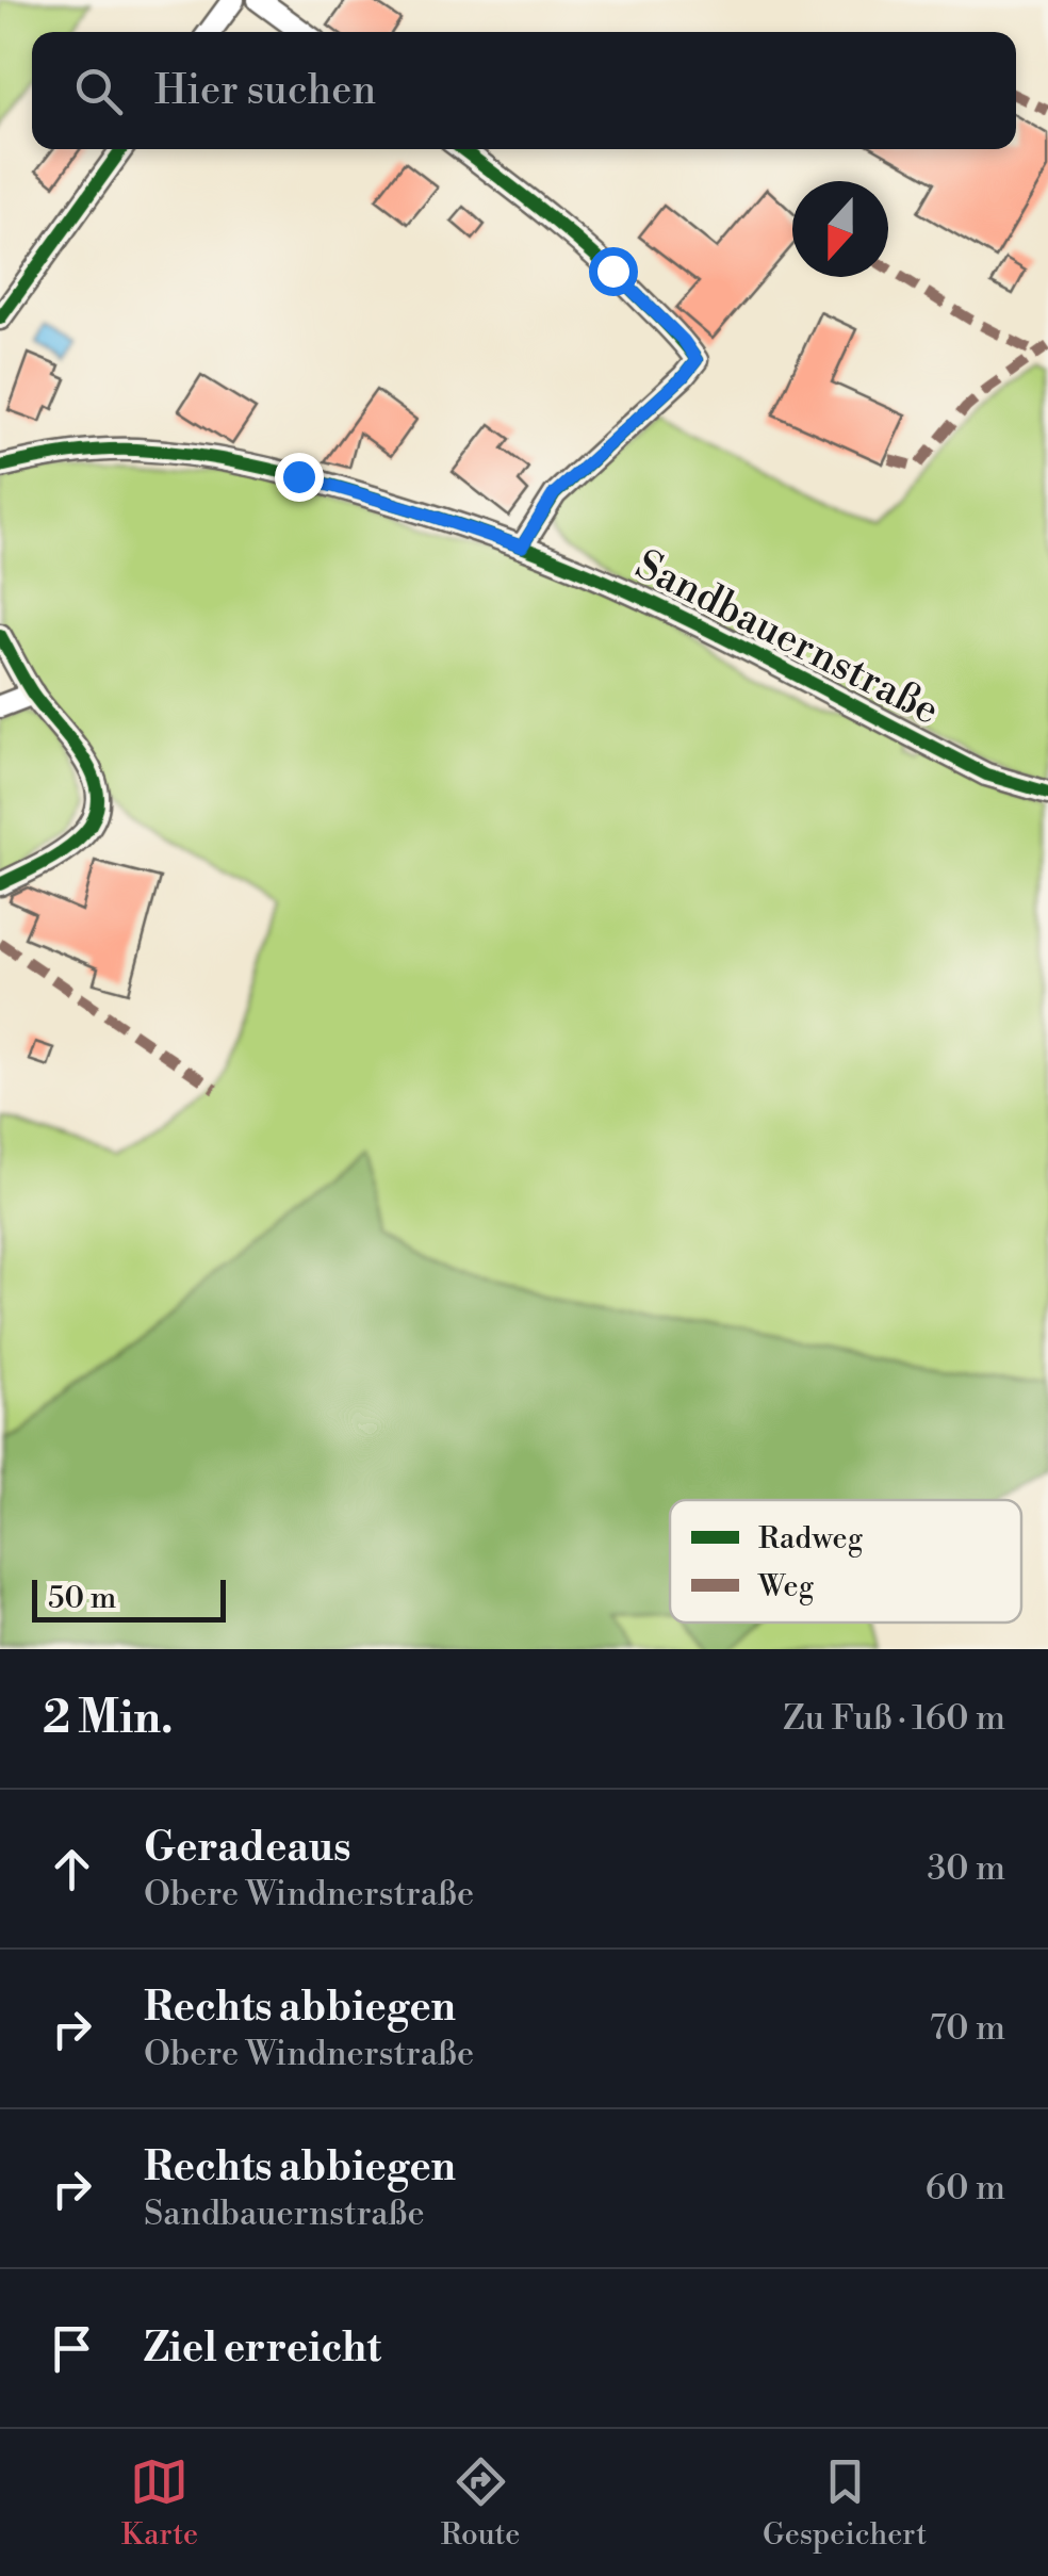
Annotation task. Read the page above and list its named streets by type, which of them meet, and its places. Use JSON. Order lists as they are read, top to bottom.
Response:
{
  "streets": {
    "street": ["Sandbauernstraße"]
  },
  "legend": ["Radweg", "Weg"],
  "scale_bar": "50 m",
  "north": "bottom",
  "page": {
    "search": "Hier suchen",
    "scale": "50 m",
    "heading": ["2 Min.", "Zu Fuß · 160 m"],
    "list": [
      ["Geradeaus", "Obere Windnerstraße", "30 m"],
      ["Rechts abbiegen", "Obere Windnerstraße", "70 m"],
      ["Rechts abbiegen", "Sandbauernstraße", "60 m"],
      "Ziel erreicht"
    ],
    "nav": ["Karte", "Route", "Gespeichert"]
  }
}
